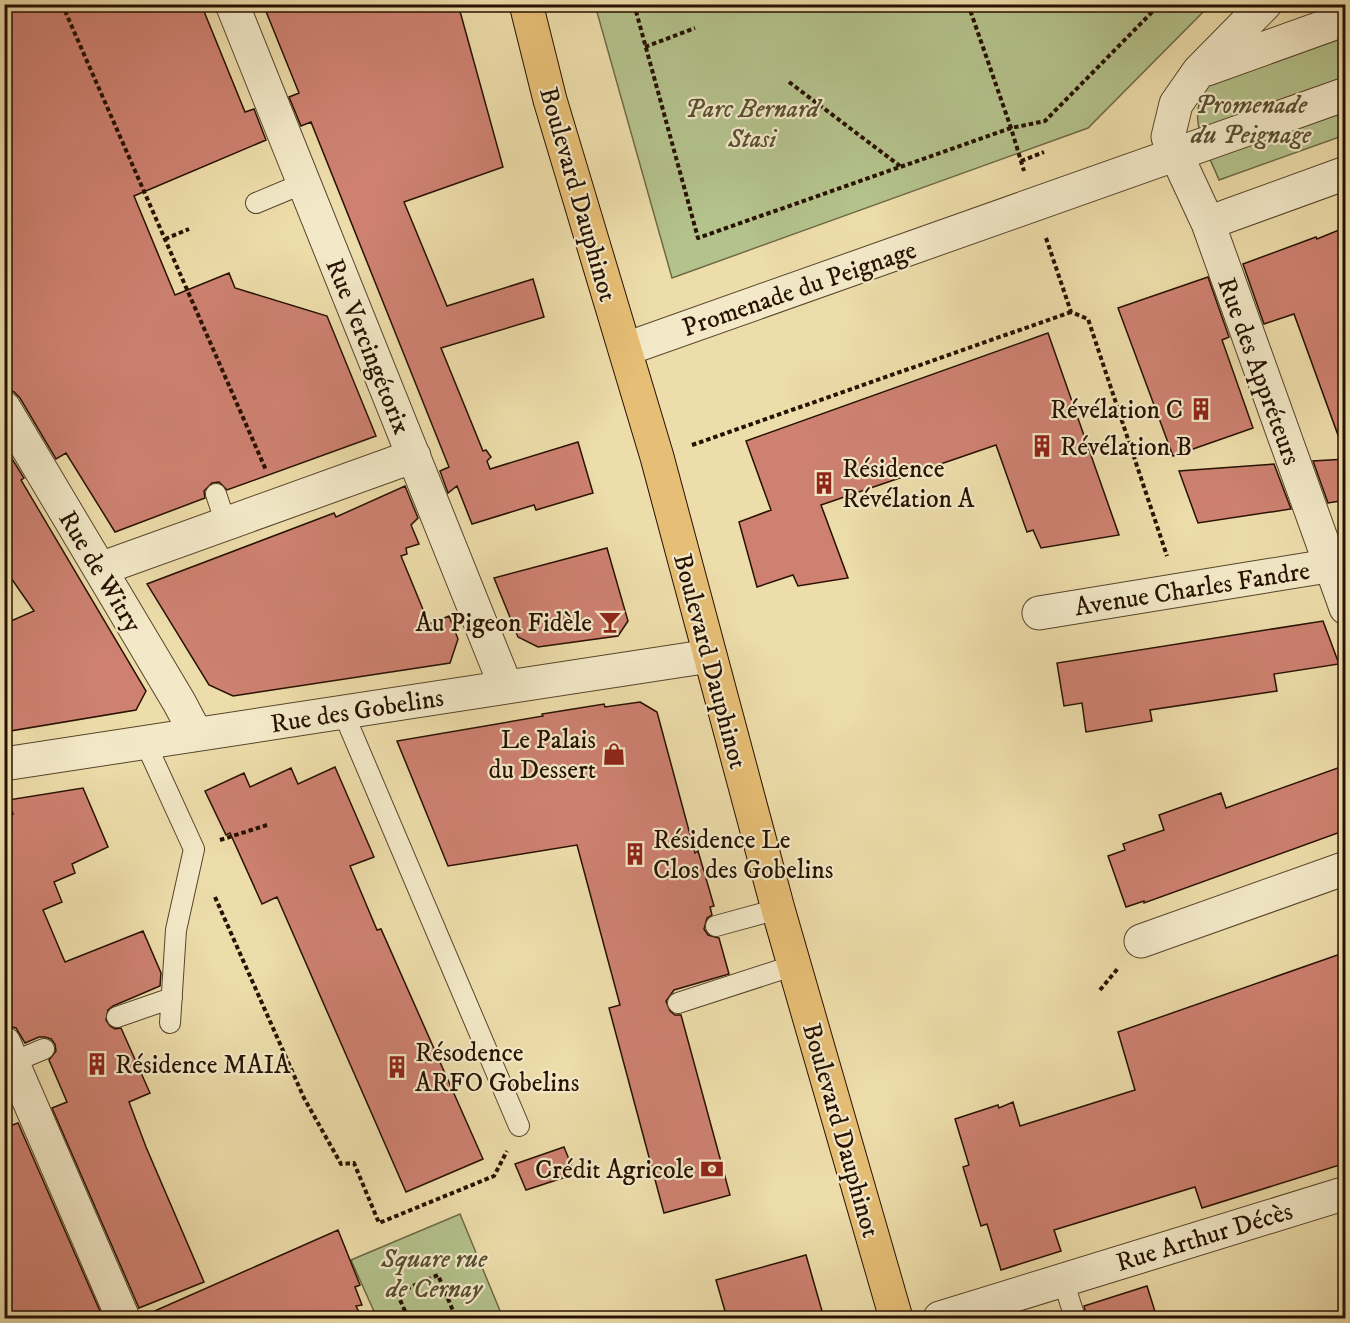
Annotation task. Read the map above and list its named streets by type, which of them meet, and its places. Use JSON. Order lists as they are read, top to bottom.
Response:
{
  "streets": {
    "main road": ["Boulevard Dauphinot"],
    "street": [
      "Promenade du Peignage",
      "Rue Vercingétorix",
      "Rue des Appréteurs",
      "Rue de Witry",
      "Avenue Charles Fandre",
      "Rue des Gobelins",
      "Rue Arthur Décès"
    ]
  },
  "crossings": [
    ["Boulevard Dauphinot", "Promenade du Peignage"],
    ["Boulevard Dauphinot", "Rue des Gobelins"],
    ["Promenade du Peignage", "Rue des Appréteurs"],
    ["Rue Vercingétorix", "Rue des Gobelins"],
    ["Rue des Appréteurs", "Avenue Charles Fandre"],
    ["Rue de Witry", "Rue des Gobelins"]
  ],
  "parks": ["Promenade du Peignage", "Parc Bernard Stasi", "Square rue de Cernay"],
  "places": {
    "building": [
      "Révélation C",
      "Révélation B",
      "Résidence Révélation A",
      "Résidence Le Clos des Gobelins",
      "Résidence MAIA",
      "Résodence ARFO Gobelins"
    ],
    "bar": ["Au Pigeon Fidèle"],
    "shop": ["Le Palais du Dessert"],
    "bank": ["Crédit Agricole"]
  }
}
